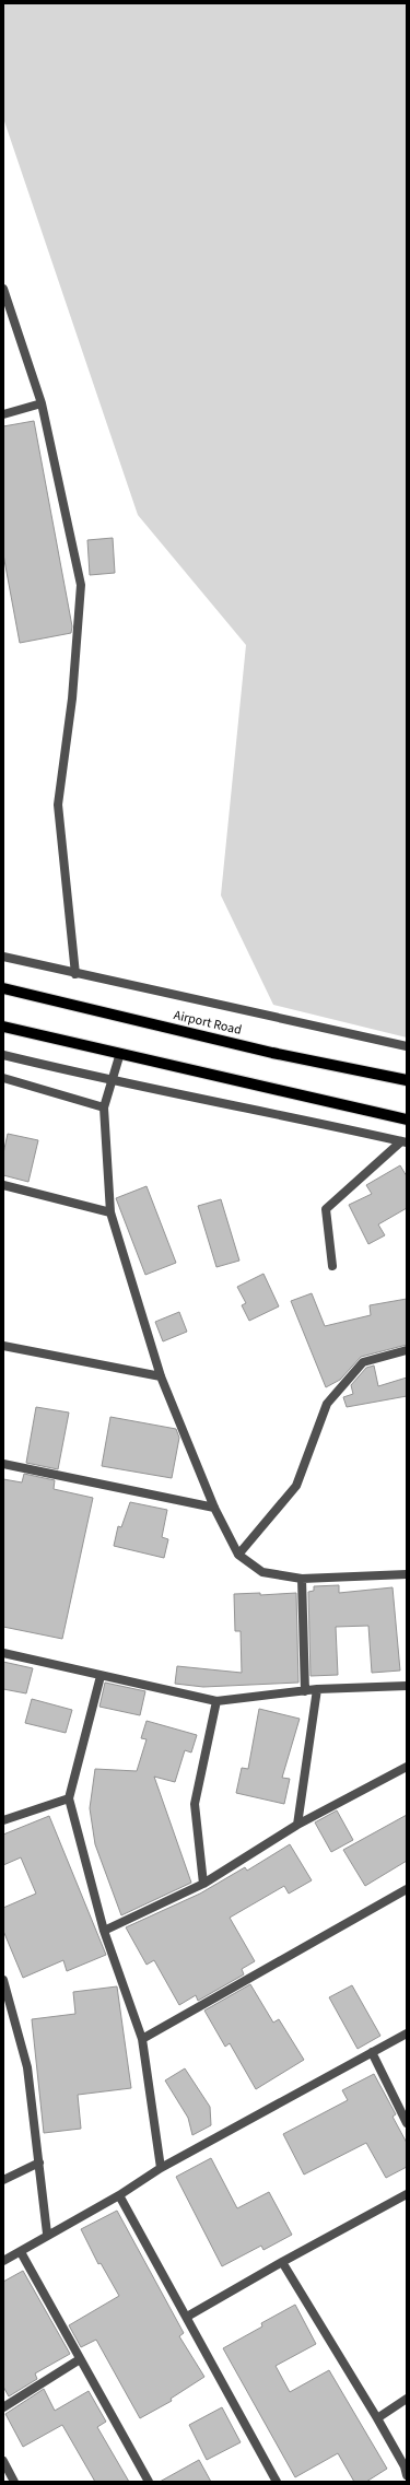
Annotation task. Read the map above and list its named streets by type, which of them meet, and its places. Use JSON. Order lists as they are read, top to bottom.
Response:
{
  "streets": {
    "main road": ["Airport Road"]
  }
}
